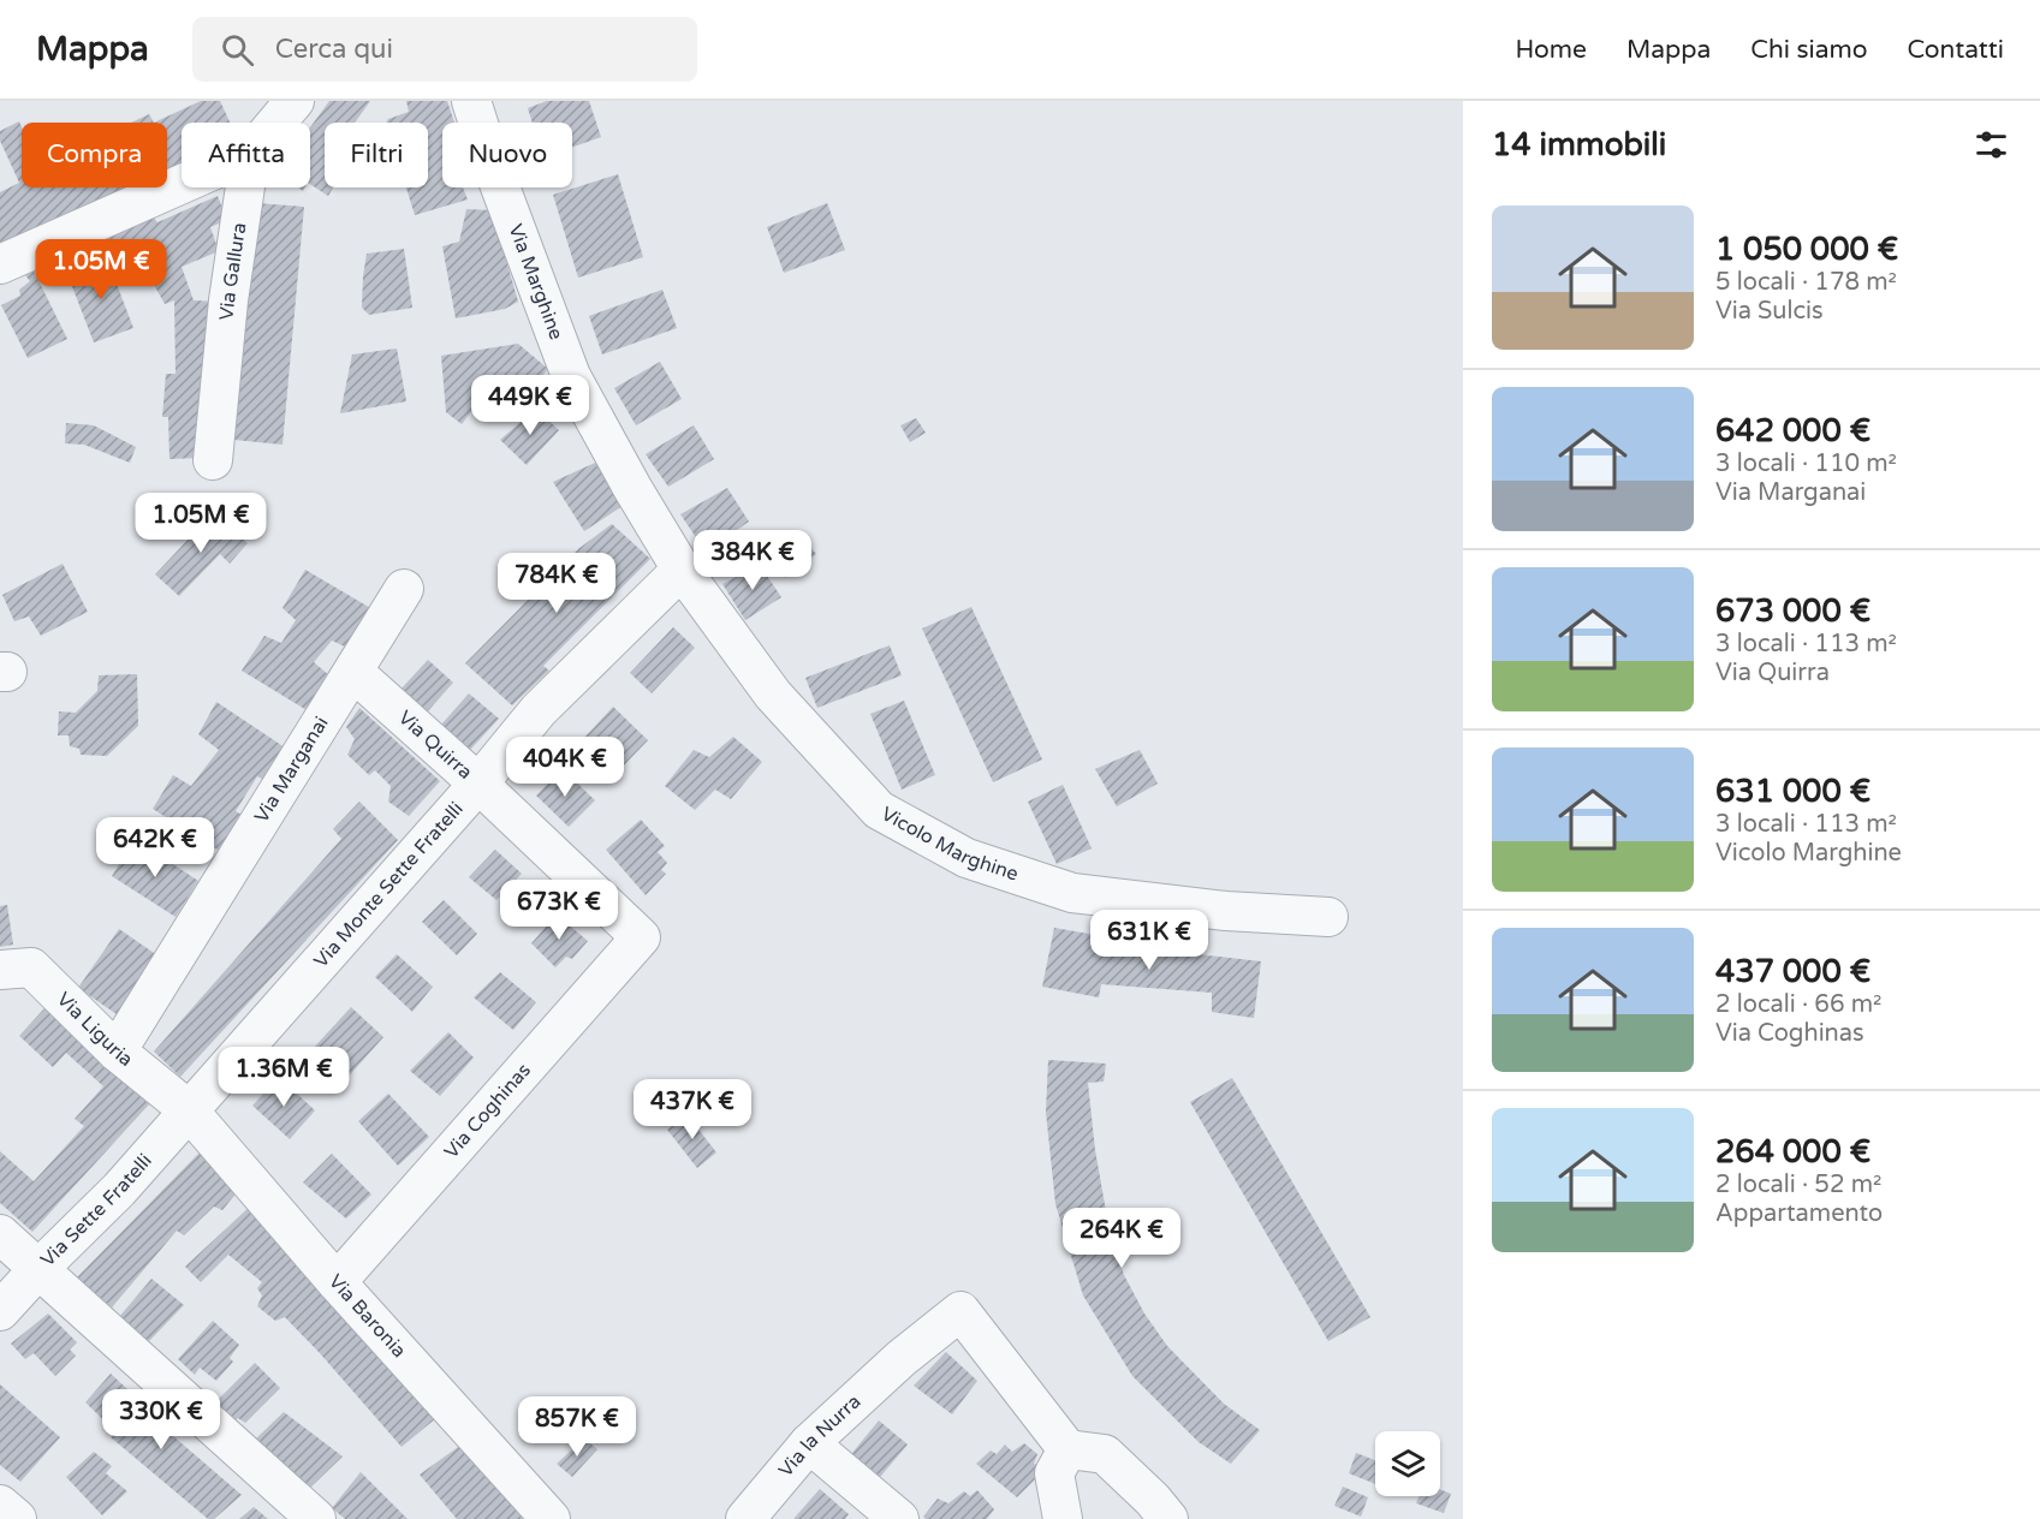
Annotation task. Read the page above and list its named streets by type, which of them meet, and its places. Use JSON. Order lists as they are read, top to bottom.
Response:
{
  "streets": {
    "street": [
      "Via Gallura",
      "Via Marghine",
      "Via Quirra",
      "Via Marganai",
      "Vicolo Marghine",
      "Via Monte Sette Fratelli",
      "Via Liguria",
      "Via Coghinas",
      "Via Sette Fratelli",
      "Via Baronia",
      "Via la Nurra"
    ]
  },
  "crossings": [
    ["Via Marghine", "Vicolo Marghine"],
    ["Via Marghine", "Via Monte Sette Fratelli"],
    ["Via Quirra", "Via Marganai"],
    ["Via Quirra", "Via Monte Sette Fratelli"],
    ["Via Quirra", "Via Coghinas"],
    ["Via Marganai", "Via Liguria"],
    ["Vicolo Marghine", "Via Monte Sette Fratelli"],
    ["Via Monte Sette Fratelli", "Via Liguria"],
    ["Via Monte Sette Fratelli", "Via Sette Fratelli"],
    ["Via Monte Sette Fratelli", "Via Baronia"],
    ["Via Liguria", "Via Sette Fratelli"],
    ["Via Liguria", "Via Baronia"],
    ["Via Coghinas", "Via Baronia"],
    ["Via Sette Fratelli", "Via Baronia"]
  ],
  "page": {
    "header": "Mappa",
    "search": "Cerca qui",
    "nav": [
      "Home",
      "Mappa",
      "Chi siamo",
      "Contatti"
    ],
    "heading": "14 immobili",
    "chip": [
      "Compra",
      "Affitta",
      "Filtri",
      "Nuovo"
    ],
    "list": [
      {
        "name": "1 050 000 €",
        "note": "5 locali · 178 m² · Via Sulcis"
      },
      {
        "name": "642 000 €",
        "note": "3 locali · 110 m² · Via Marganai"
      },
      {
        "name": "673 000 €",
        "note": "3 locali · 113 m² · Via Quirra"
      },
      {
        "name": "631 000 €",
        "note": "3 locali · 113 m² · Vicolo Marghine"
      },
      {
        "name": "437 000 €",
        "note": "2 locali · 66 m² · Via Coghinas"
      },
      {
        "name": "264 000 €",
        "note": "2 locali · 52 m² · Appartamento"
      }
    ],
    "price": [
      "1.05M €",
      "449K €",
      "1.05M €",
      "384K €",
      "784K €",
      "404K €",
      "642K €",
      "673K €",
      "631K €",
      "1.36M €",
      "437K €",
      "264K €",
      "330K €",
      "857K €"
    ]
  }
}
